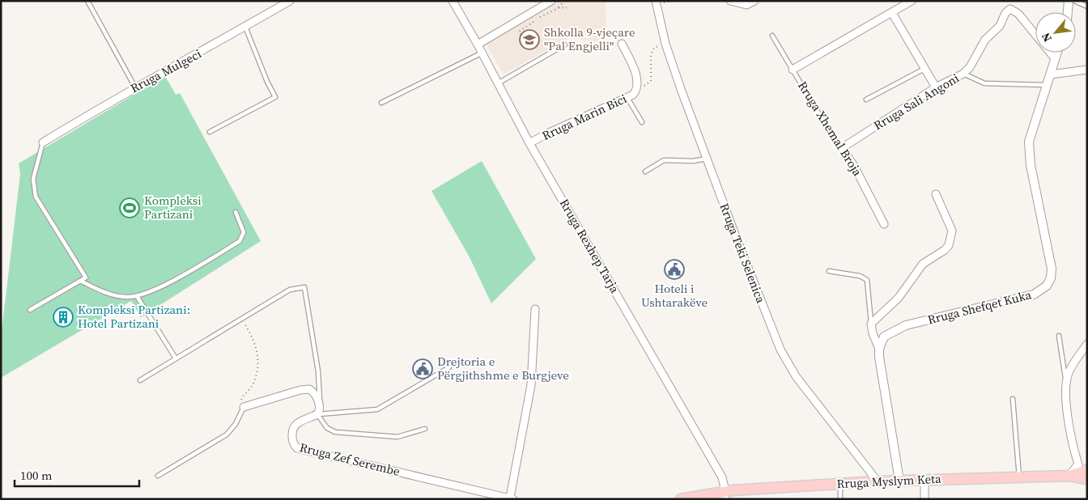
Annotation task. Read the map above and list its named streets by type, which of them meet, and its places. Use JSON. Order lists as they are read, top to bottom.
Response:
{
  "streets": {
    "main road": ["Rruga Myslym Keta"],
    "street": [
      "Rruga Mulgeci",
      "Rruga Sali Angoni",
      "Rruga Marin Bici",
      "Rruga Xhemal Broja",
      "Rruga Rexhep Tarja",
      "Rruga Teki Selenica",
      "Rruga Shefqet Kuka",
      "Rruga Zef Serembe"
    ]
  },
  "crossings": [
    ["Rruga Sali Angoni", "Rruga Xhemal Broja"],
    ["Rruga Marin Bici", "Rruga Rexhep Tarja"],
    ["Rruga Rexhep Tarja", "Rruga Myslym Keta"],
    ["Rruga Teki Selenica", "Rruga Myslym Keta"]
  ],
  "places": {
    "school or university": ["Shkolla 9-vjeçare \"Pal Engjelli\""],
    "sports": ["Kompleksi Partizani"],
    "public building": ["Hoteli i Ushtarakëve", "Drejtoria e Përgjithshme e Burgjeve"],
    "building": ["Kompleksi Partizani: Hotel Partizani"]
  },
  "scale_bar": "100 m",
  "north": "bottom left"
}
